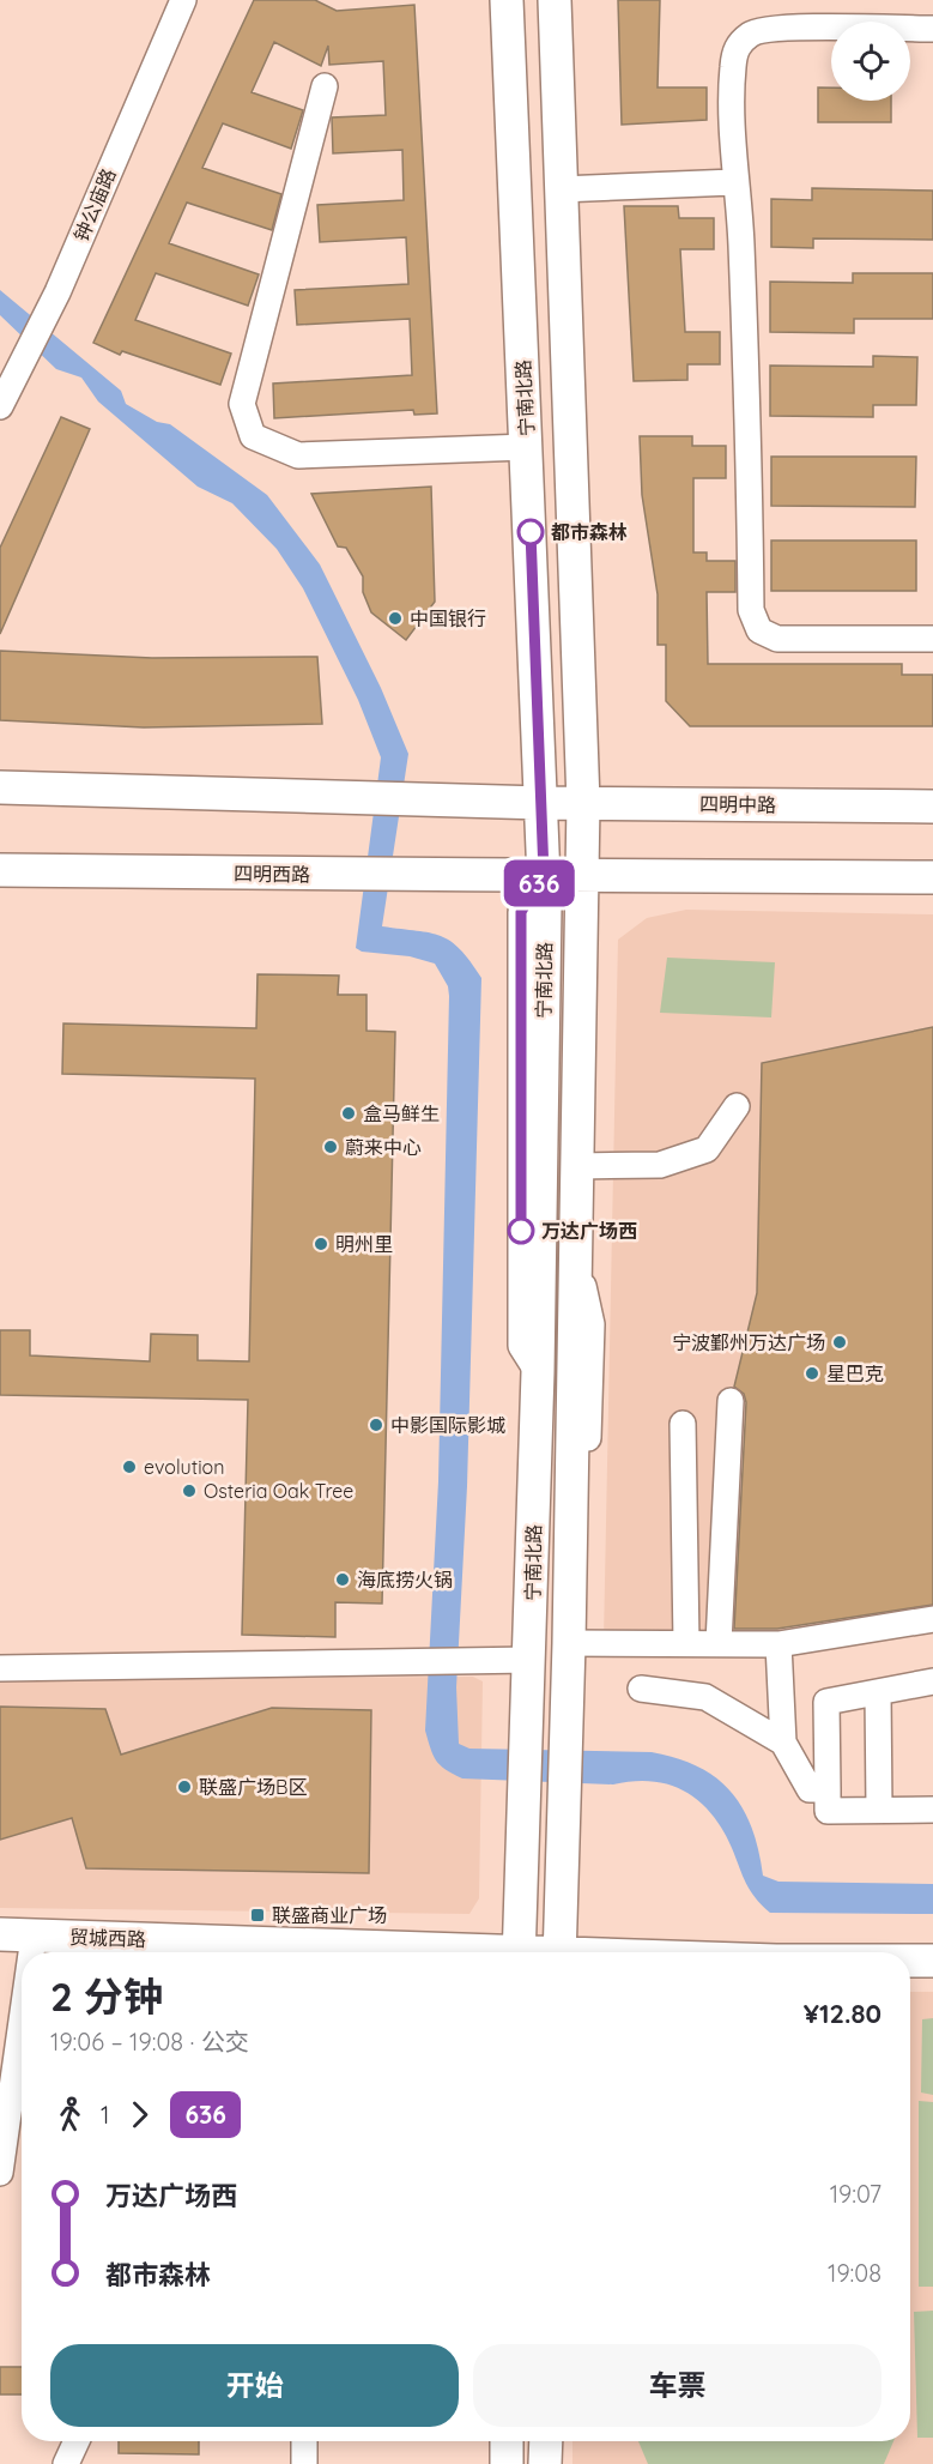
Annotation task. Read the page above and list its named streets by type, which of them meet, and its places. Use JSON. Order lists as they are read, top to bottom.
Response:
{
  "streets": {
    "main road": [
      "宁南北路",
      "四明中路",
      "四明西路",
      "贸城西路"
    ],
    "street": ["钟公庙路"]
  },
  "crossings": [
    ["宁南北路", "四明中路"],
    ["宁南北路", "四明西路"]
  ],
  "places": {
    "other": [
      "都市森林",
      "中国银行",
      "盒马鲜生",
      "蔚来中心",
      "万达广场西",
      "明州里",
      "宁波鄞州万达广场",
      "星巴克",
      "中影国际影城",
      "evolution",
      "Osteria Oak Tree",
      "海底捞火锅",
      "联盛广场B区"
    ],
    "transit": ["联盛商业广场"]
  },
  "lines": ["bus line 636"],
  "page": {
    "on_map": "636",
    "heading": ["2 分钟", "19:06 – 19:08 · 公交", "¥12.80"],
    "legs": ["1", "636"],
    "list": [
      {
        "name": "万达广场西",
        "value": "19:07"
      },
      {
        "name": "都市森林",
        "value": "19:08"
      }
    ],
    "buttons": ["开始", "车票"]
  }
}
